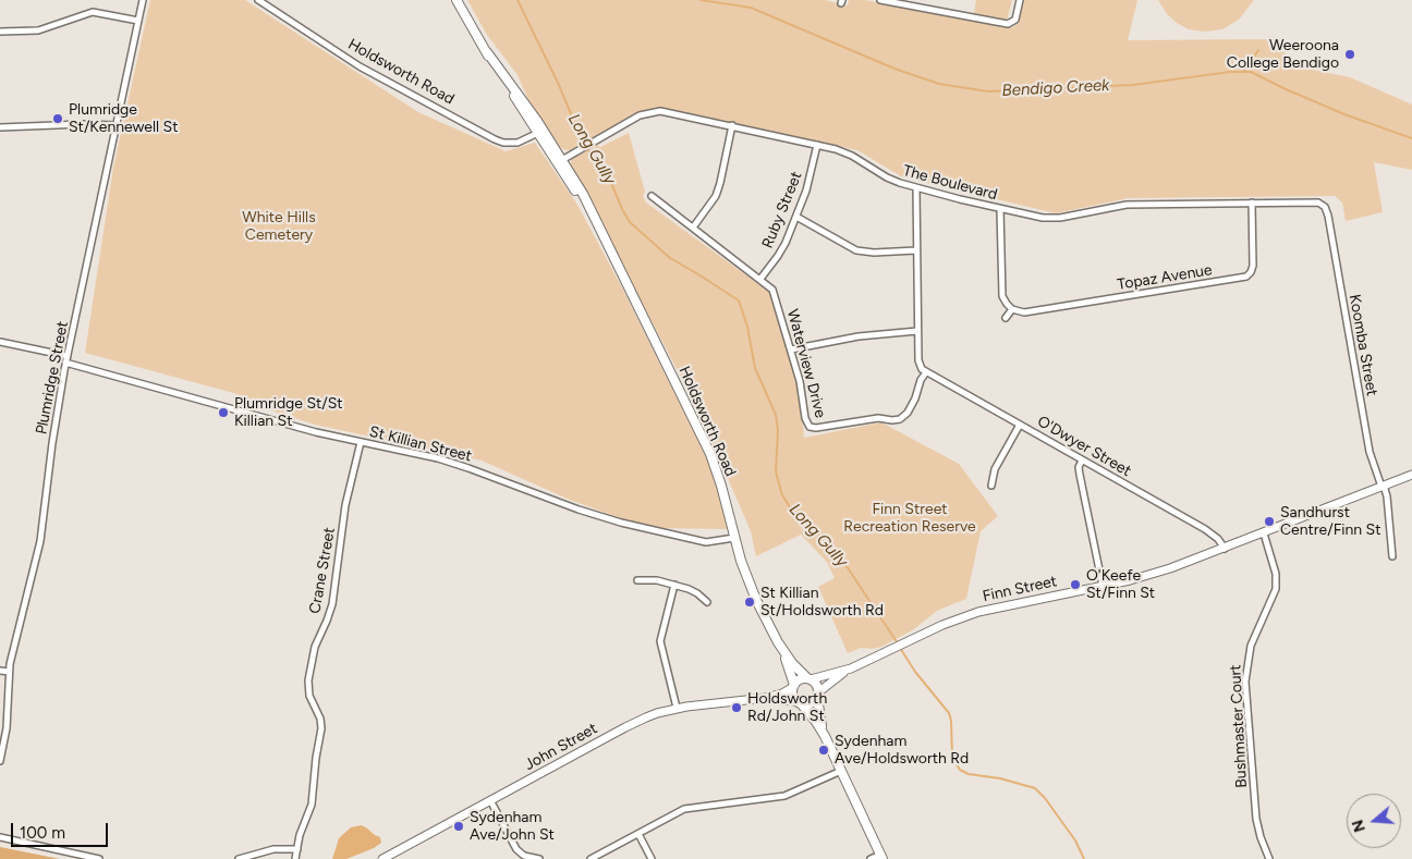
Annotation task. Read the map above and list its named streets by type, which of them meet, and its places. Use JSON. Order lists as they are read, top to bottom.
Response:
{
  "streets": {
    "main road": ["Holdsworth Road"],
    "street": [
      "The Boulevard",
      "Ruby Street",
      "Topaz Avenue",
      "Koomba Street",
      "Waterview Drive",
      "Plumridge Street",
      "St Killian Street",
      "O'Dwyer Street",
      "Crane Street",
      "Finn Street",
      "Bushmaster Court",
      "John Street"
    ]
  },
  "crossings": [
    ["Holdsworth Road", "The Boulevard"],
    ["Holdsworth Road", "St Killian Street"],
    ["Holdsworth Road", "Finn Street"],
    ["Holdsworth Road", "John Street"],
    ["The Boulevard", "Ruby Street"],
    ["The Boulevard", "Topaz Avenue"],
    ["The Boulevard", "Koomba Street"],
    ["Ruby Street", "Waterview Drive"],
    ["Koomba Street", "Finn Street"],
    ["Waterview Drive", "O'Dwyer Street"],
    ["Plumridge Street", "St Killian Street"],
    ["St Killian Street", "Crane Street"],
    ["O'Dwyer Street", "Finn Street"],
    ["Finn Street", "Bushmaster Court"],
    ["Finn Street", "John Street"]
  ],
  "water": ["Bendigo Creek", "Long Gully"],
  "parks": ["White Hills Cemetery", "Finn Street Recreation Reserve"],
  "places": [
    "Weeroona College Bendigo",
    "Plumridge St/Kennewell St",
    "Plumridge St/St Killian St",
    "Sandhurst Centre/Finn St",
    "O'Keefe St/Finn St",
    "St Killian St/Holdsworth Rd",
    "Holdsworth Rd/John St",
    "Sydenham Ave/Holdsworth Rd",
    "Sydenham Ave/John St"
  ],
  "scale_bar": "100 m",
  "north": "left"
}
